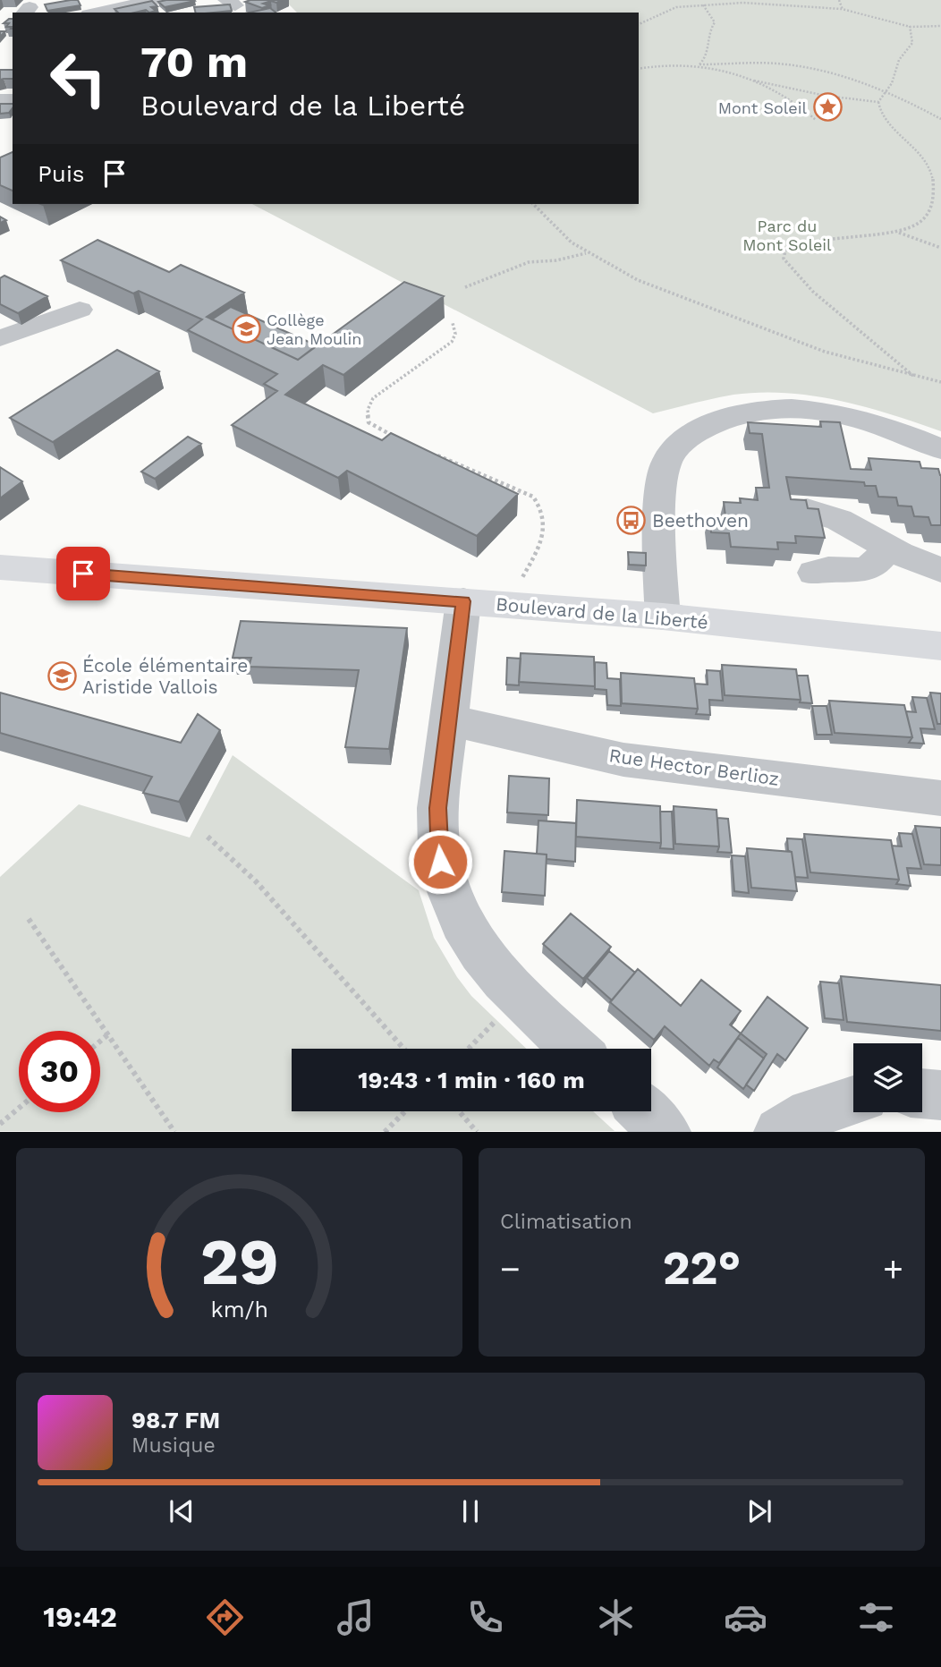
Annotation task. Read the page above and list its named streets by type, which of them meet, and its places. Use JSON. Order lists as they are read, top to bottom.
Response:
{
  "streets": {
    "main road": ["Boulevard de la Liberté"],
    "street": ["Rue Hector Berlioz"]
  },
  "parks": ["Parc du Mont Soleil"],
  "places": {
    "place": ["Mont Soleil"],
    "school or university": ["Collège Jean Moulin", "École élémentaire Aristide Vallois"],
    "bus stop": ["Beethoven"]
  },
  "page": {
    "turn": ["70 m", "Boulevard de la Liberté"],
    "then": "Puis",
    "limit": "30",
    "trip": "19:43 · 1 min · 160 m",
    "tile": "Climatisation",
    "heat": ["−", "22°", "+"],
    "song": ["98.7 FM", "Musique"],
    "tabs": "19:42",
    "gauge": ["29", "km/h"]
  }
}
